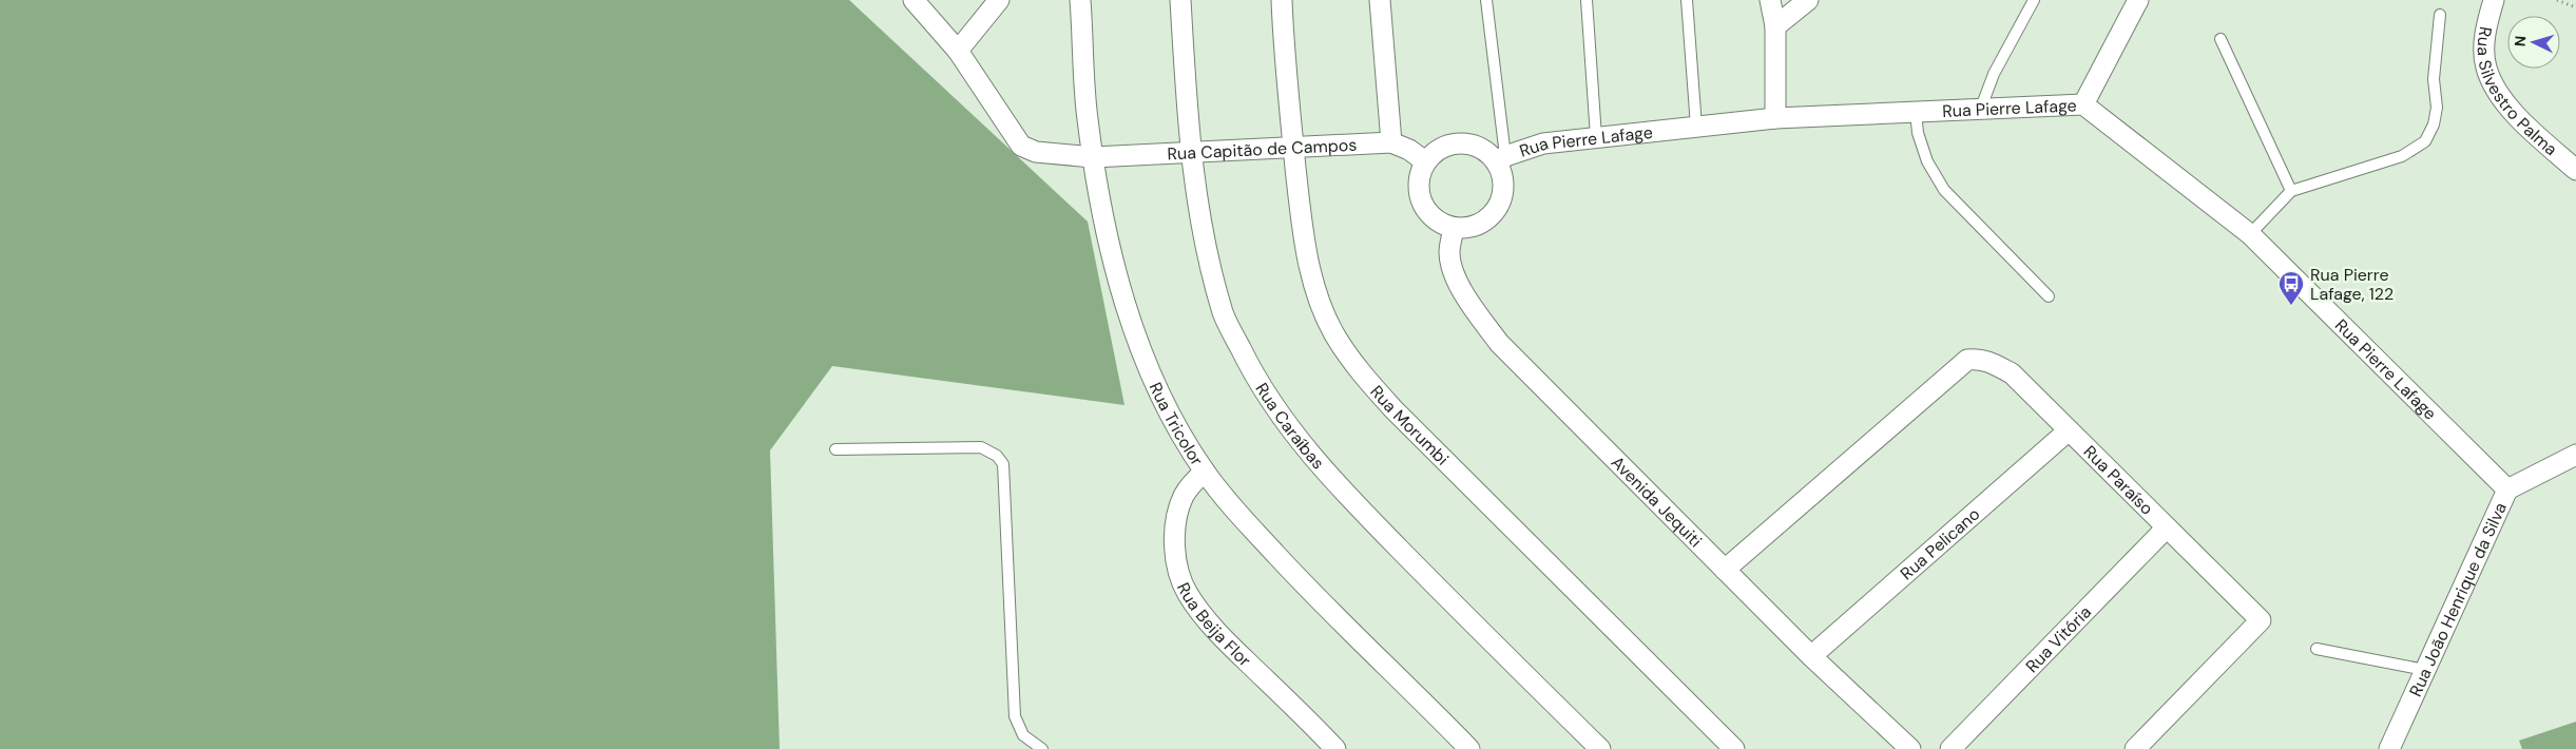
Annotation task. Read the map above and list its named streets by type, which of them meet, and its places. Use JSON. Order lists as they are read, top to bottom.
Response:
{
  "streets": {
    "street": [
      "Rua Silvestro Palma",
      "Rua Pierre Lafage",
      "Rua Capitão de Campos",
      "Rua Tricolor",
      "Rua Morumbi",
      "Rua Caraíbas",
      "Rua Paraíso",
      "Avenida Jequiti",
      "Rua Pelicano",
      "Rua João Henrique da Silva",
      "Rua Beija Flor",
      "Rua Vitória"
    ]
  },
  "crossings": [
    ["Rua Pierre Lafage", "Rua Capitão de Campos"],
    ["Rua Pierre Lafage", "Avenida Jequiti"],
    ["Rua Pierre Lafage", "Rua João Henrique da Silva"],
    ["Rua Capitão de Campos", "Rua Tricolor"],
    ["Rua Capitão de Campos", "Rua Morumbi"],
    ["Rua Capitão de Campos", "Rua Caraíbas"],
    ["Rua Capitão de Campos", "Avenida Jequiti"],
    ["Rua Tricolor", "Rua Beija Flor"],
    ["Rua Paraíso", "Avenida Jequiti"],
    ["Rua Paraíso", "Rua Pelicano"],
    ["Rua Paraíso", "Rua Vitória"],
    ["Avenida Jequiti", "Rua Pelicano"]
  ],
  "places": {
    "bus stop": ["Rua Pierre Lafage, 122"]
  },
  "north": "left"
}
